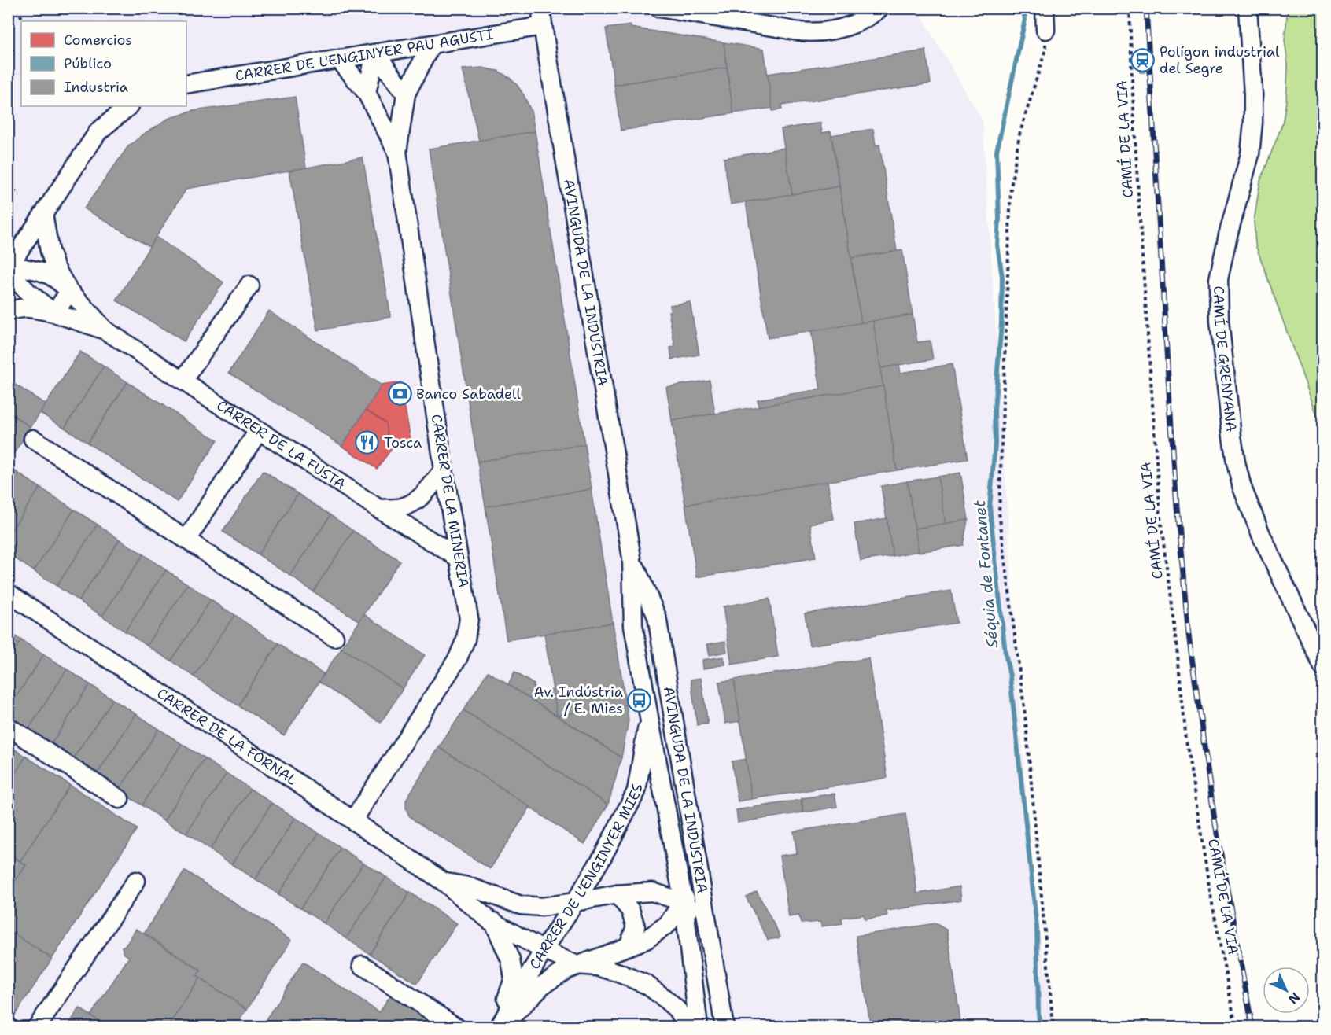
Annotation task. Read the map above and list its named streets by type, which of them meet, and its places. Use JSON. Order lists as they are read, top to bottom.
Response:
{
  "streets": {
    "street": [
      "CARRER DE L'ENGINYER PAU AGUSTÍ",
      "AVINGUDA DE LA INDÚSTRIA",
      "CAMÍ DE GRENYANA",
      "CARRER DE LA FUSTA",
      "CARRER DE LA MINERIA",
      "CARRER DE LA FORNAL",
      "CARRER DE L'ENGINYER MIES"
    ],
    "path": ["CAMÍ DE LA VIA"]
  },
  "crossings": [
    ["CARRER DE L'ENGINYER PAU AGUSTÍ", "AVINGUDA DE LA INDÚSTRIA"],
    ["CARRER DE L'ENGINYER PAU AGUSTÍ", "CARRER DE LA MINERIA"],
    ["AVINGUDA DE LA INDÚSTRIA", "CARRER DE LA FORNAL"],
    ["AVINGUDA DE LA INDÚSTRIA", "CARRER DE L'ENGINYER MIES"],
    ["CARRER DE LA FUSTA", "CARRER DE LA MINERIA"],
    ["CARRER DE LA MINERIA", "CARRER DE LA FORNAL"],
    ["CARRER DE LA FORNAL", "CARRER DE L'ENGINYER MIES"]
  ],
  "water": ["Séquia de Fontanet"],
  "places": {
    "station": ["Polígon industrial del Segre"],
    "bank": ["Banco Sabadell"],
    "restaurant": ["Tosca"],
    "bus stop": ["Av. Indústria / E. Mies"]
  },
  "legend": ["Comercios", "Público", "Industria"],
  "north": "bottom right"
}
